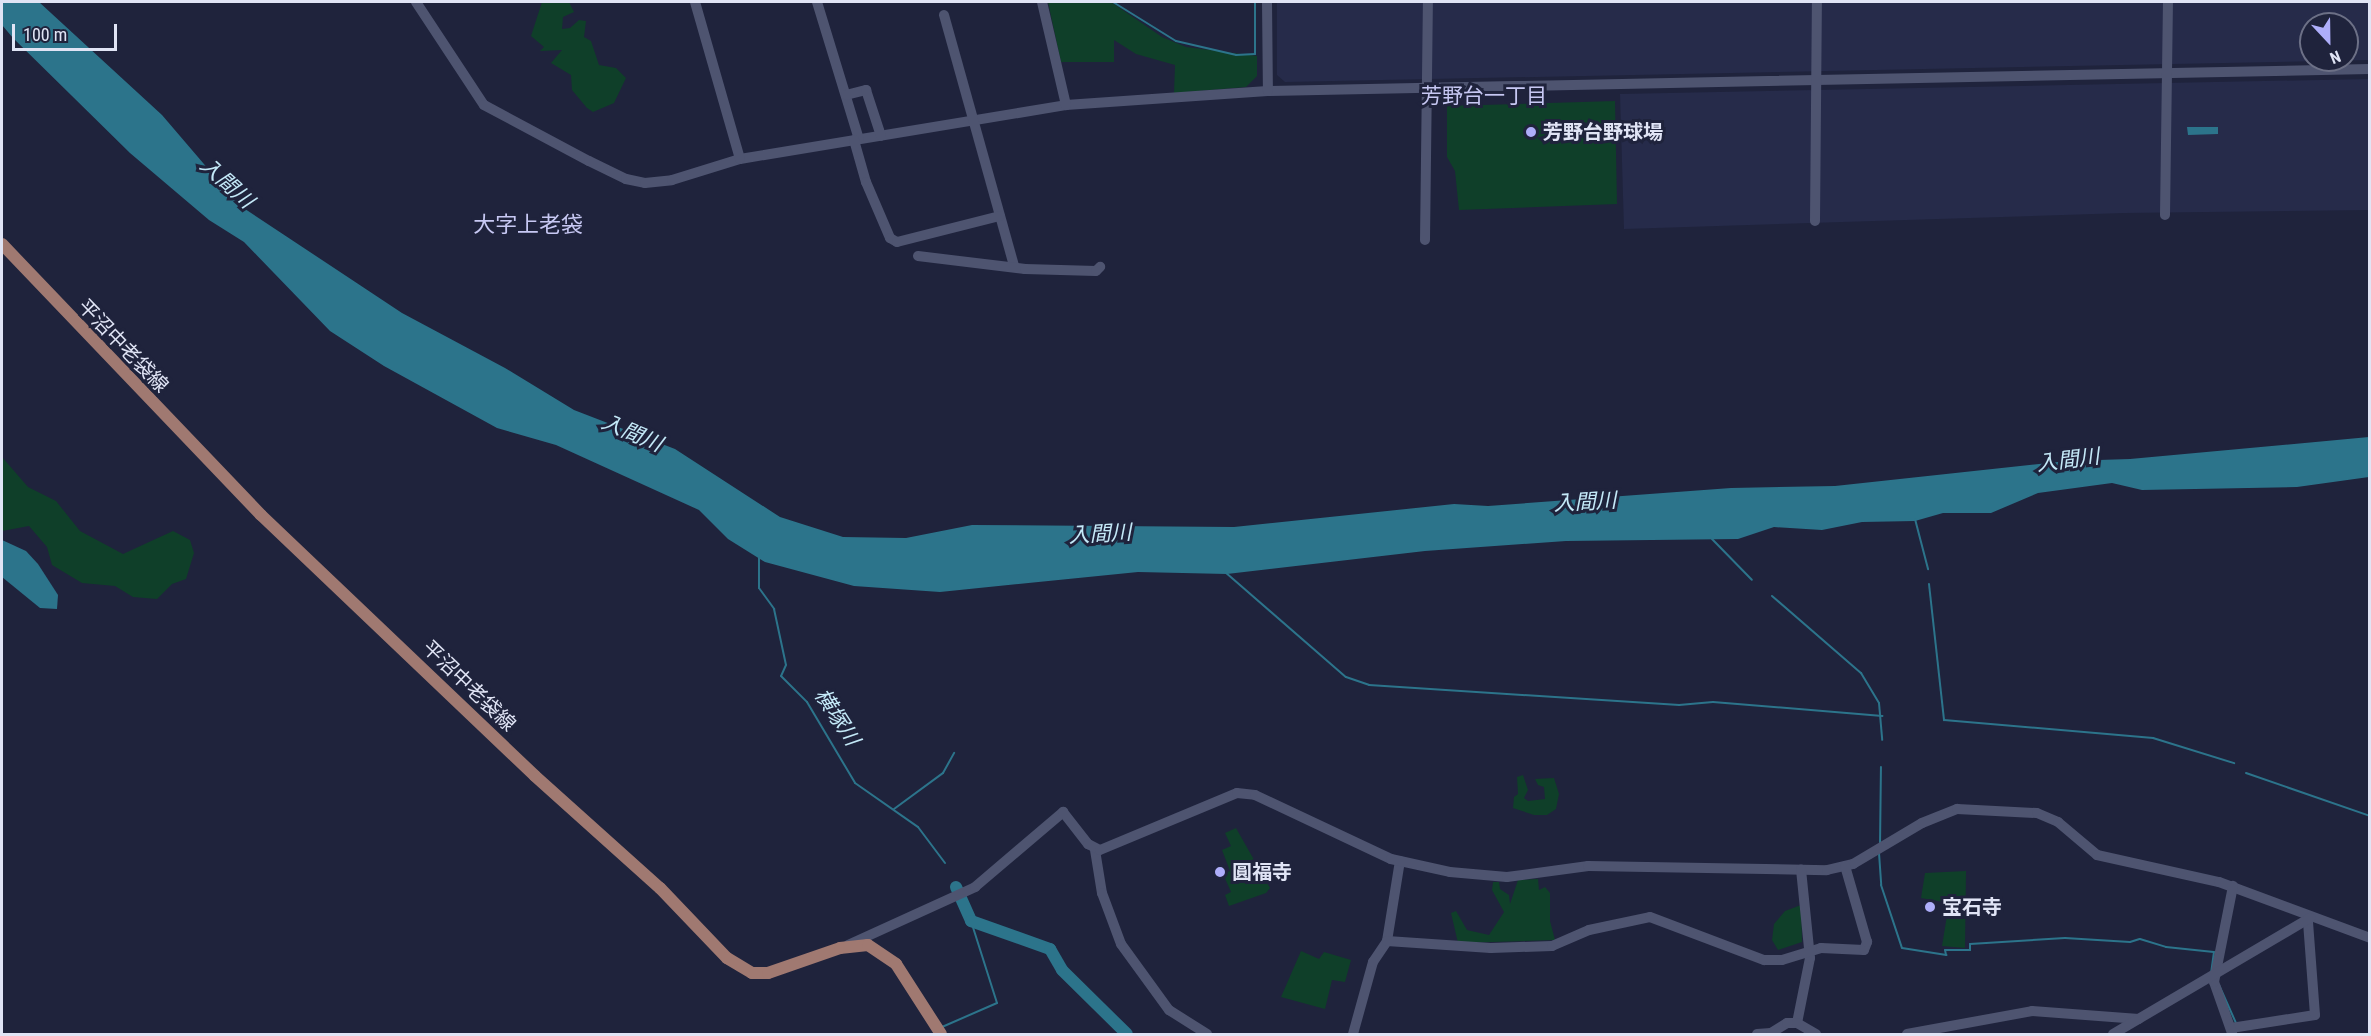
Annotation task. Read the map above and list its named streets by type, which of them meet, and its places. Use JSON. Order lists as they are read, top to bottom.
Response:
{
  "streets": {
    "main road": ["平沼中老袋線"]
  },
  "districts": ["芳野台一丁目", "大字上老袋"],
  "water": ["入間川", "横塚川"],
  "places": ["芳野台野球場", "圓福寺", "宝石寺"],
  "scale_bar": "100 m",
  "north": "bottom"
}
